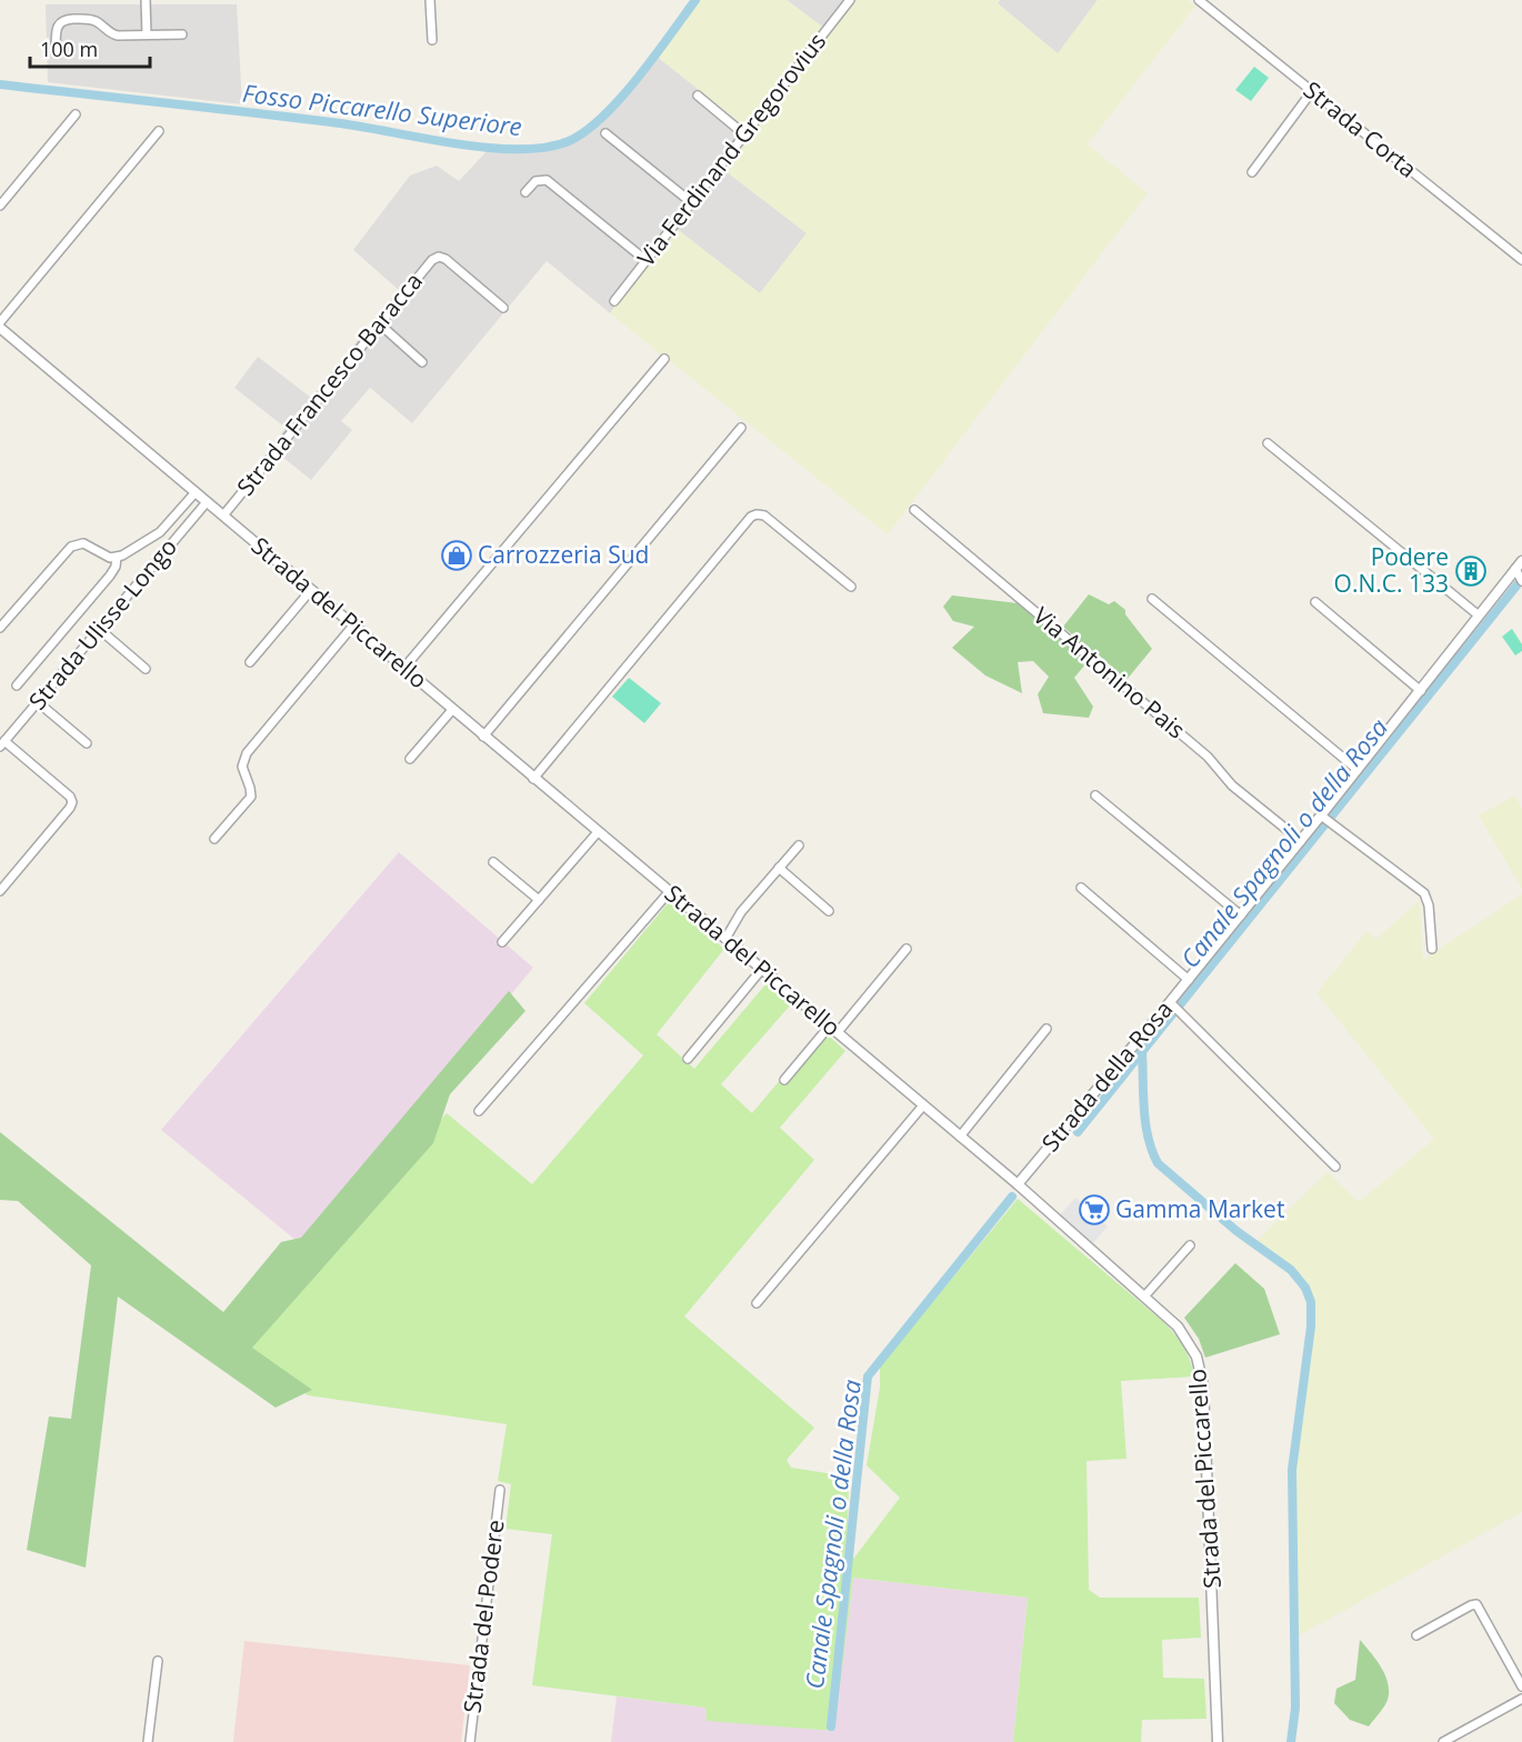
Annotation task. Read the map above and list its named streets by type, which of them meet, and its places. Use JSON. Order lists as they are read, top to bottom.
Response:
{
  "streets": {
    "street": [
      "Strada Corta",
      "Via Ferdinand Gregorovius",
      "Strada Francesco Baracca",
      "Strada del Piccarello",
      "Strada Ulisse Longo",
      "Via Antonino Pais",
      "Strada della Rosa",
      "Strada del Podere"
    ]
  },
  "crossings": [
    ["Strada Francesco Baracca", "Strada del Piccarello"],
    ["Strada del Piccarello", "Strada Ulisse Longo"],
    ["Strada del Piccarello", "Strada della Rosa"],
    ["Via Antonino Pais", "Strada della Rosa"]
  ],
  "water": ["Fosso Piccarello Superiore", "Canale Spagnoli o della Rosa"],
  "places": {
    "shop": ["Carrozzeria Sud"],
    "building": ["Podere O.N.C. 133"],
    "supermarket": ["Gamma Market"]
  },
  "scale_bar": "100 m"
}
